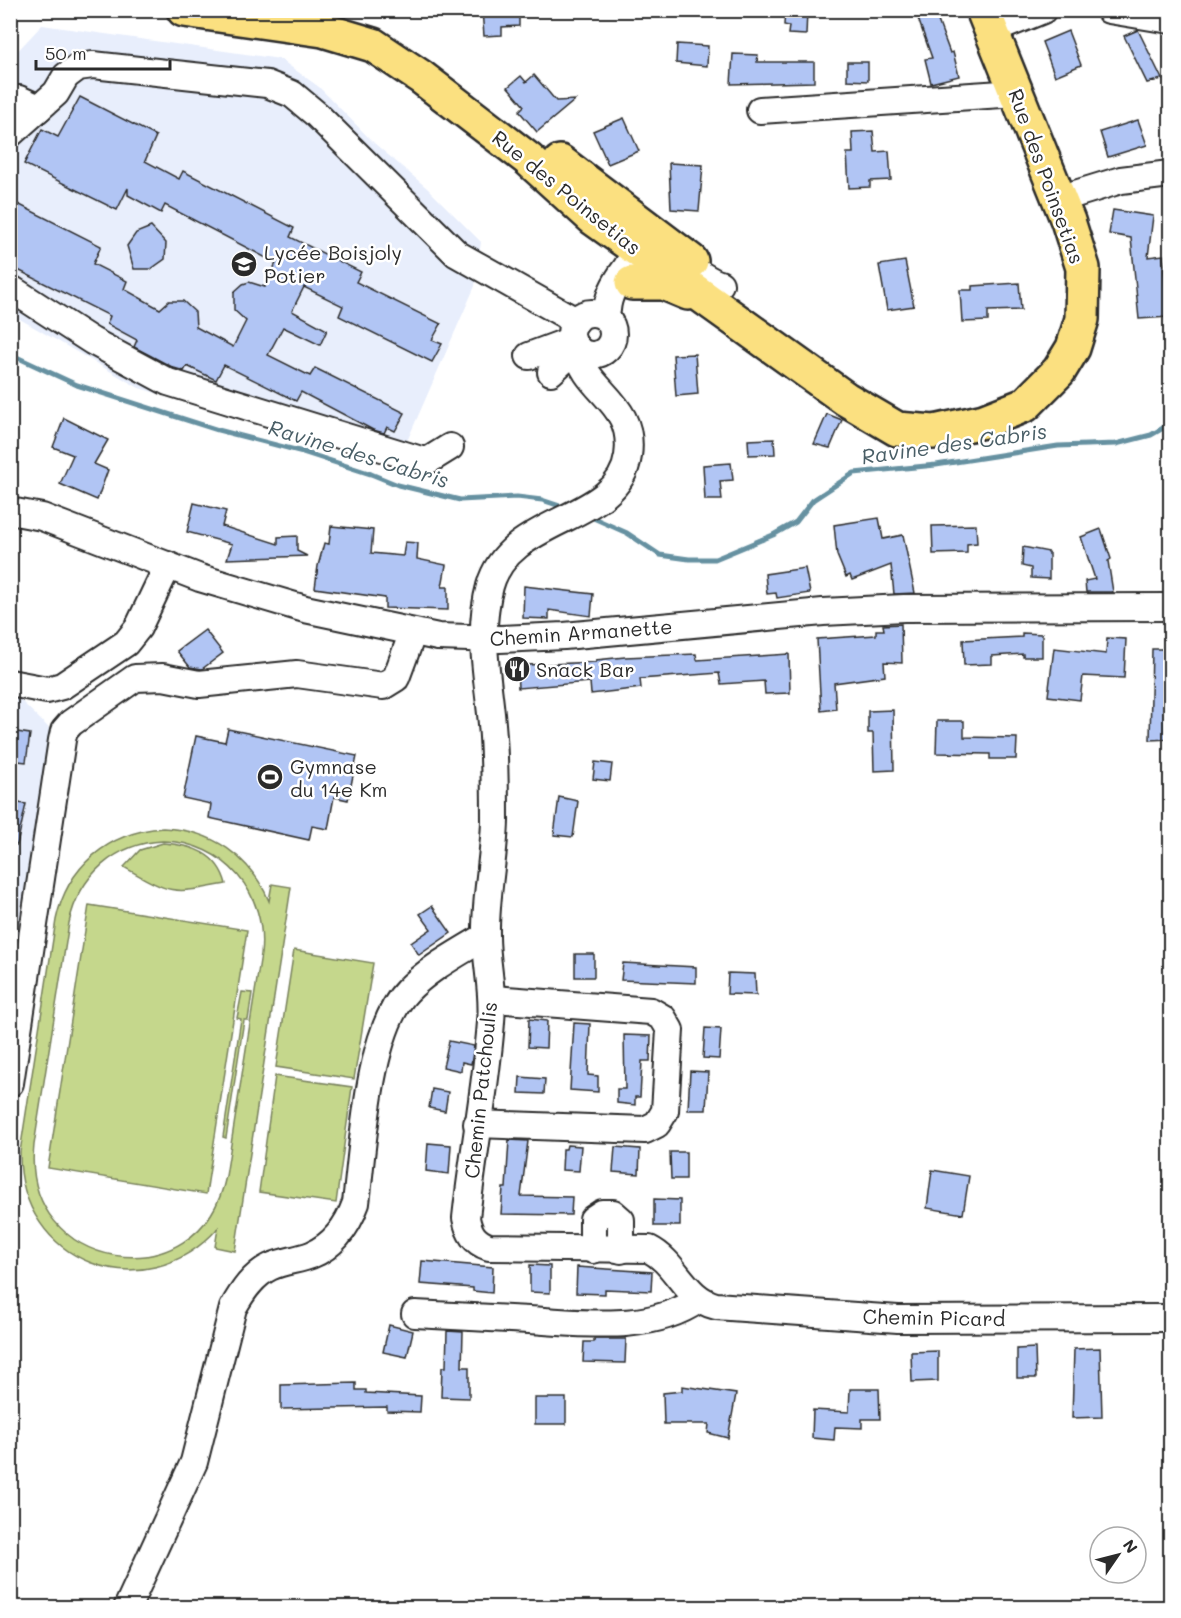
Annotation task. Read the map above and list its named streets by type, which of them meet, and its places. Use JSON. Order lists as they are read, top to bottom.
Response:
{
  "streets": {
    "main road": ["Rue des Poinsetias"],
    "street": ["Chemin Armanette", "Chemin Patchoulis", "Chemin Picard"]
  },
  "crossings": [
    ["Chemin Armanette", "Chemin Patchoulis"]
  ],
  "water": ["Ravine des Cabris"],
  "places": {
    "school or university": ["Lycée Boisjoly Potier"],
    "restaurant": ["Snack Bar"],
    "sports": ["Gymnase du 14e Km"]
  },
  "scale_bar": "50 m",
  "north": "top right"
}
